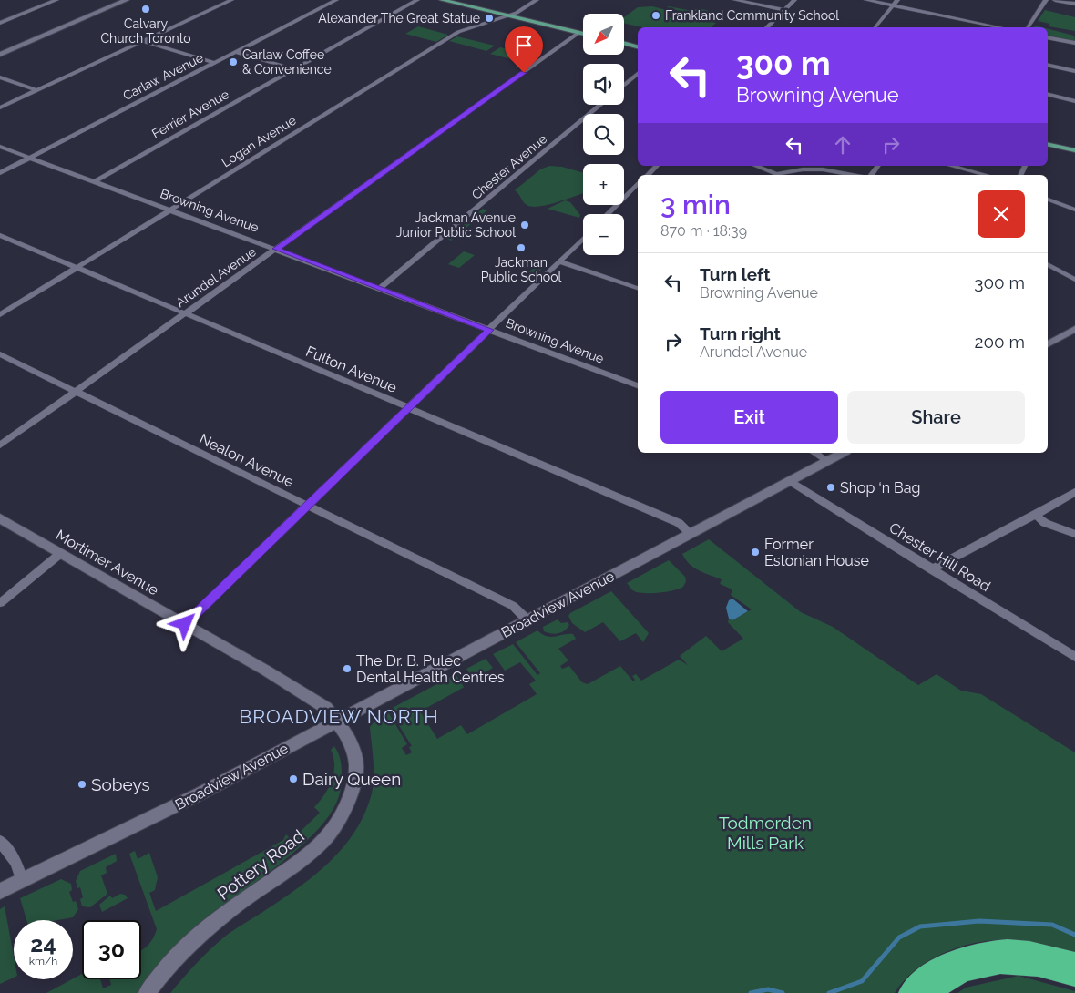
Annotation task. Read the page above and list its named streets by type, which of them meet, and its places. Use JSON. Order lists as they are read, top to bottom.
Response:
{
  "streets": {
    "main road": ["Mortimer Avenue", "Broadview Avenue", "Pottery Road"],
    "street": [
      "Carlaw Avenue",
      "Ferrier Avenue",
      "Logan Avenue",
      "Chester Avenue",
      "Browning Avenue",
      "Arundel Avenue",
      "Fulton Avenue",
      "Nealon Avenue",
      "Chester Hill Road"
    ]
  },
  "crossings": [
    ["Carlaw Avenue", "Browning Avenue"],
    ["Ferrier Avenue", "Browning Avenue"],
    ["Logan Avenue", "Browning Avenue"],
    ["Logan Avenue", "Fulton Avenue"],
    ["Chester Avenue", "Browning Avenue"],
    ["Browning Avenue", "Arundel Avenue"],
    ["Arundel Avenue", "Fulton Avenue"],
    ["Arundel Avenue", "Nealon Avenue"],
    ["Fulton Avenue", "Broadview Avenue"],
    ["Nealon Avenue", "Broadview Avenue"],
    ["Chester Hill Road", "Broadview Avenue"],
    ["Mortimer Avenue", "Broadview Avenue"],
    ["Mortimer Avenue", "Pottery Road"],
    ["Broadview Avenue", "Pottery Road"]
  ],
  "districts": ["BROADVIEW NORTH"],
  "parks": ["Todmorden Mills Park"],
  "places": [
    "Calvary Church Toronto",
    "Frankland Community School",
    "Alexander The Great Statue",
    "Carlaw Coffee & Convenience",
    "Jackman Avenue Junior Public School",
    "Jackman Public School",
    "Shop ‘n Bag",
    "Former Estonian House",
    "The Dr. B. Pulec Dental Health Centres",
    "Dairy Queen",
    "Sobeys"
  ],
  "north": "bottom left",
  "page": {
    "map_buttons": ["+", "−"],
    "turn": ["300 m", "Browning Avenue"],
    "heading": ["3 min", "870 m · 18:39"],
    "list": [
      {
        "name": "Turn left",
        "note": "Browning Avenue",
        "value": "300 m"
      },
      {
        "name": "Turn right",
        "note": "Arundel Avenue",
        "value": "200 m"
      }
    ],
    "buttons": ["Exit", "Share"],
    "speed": "24 km/h",
    "limit": "30"
  }
}
